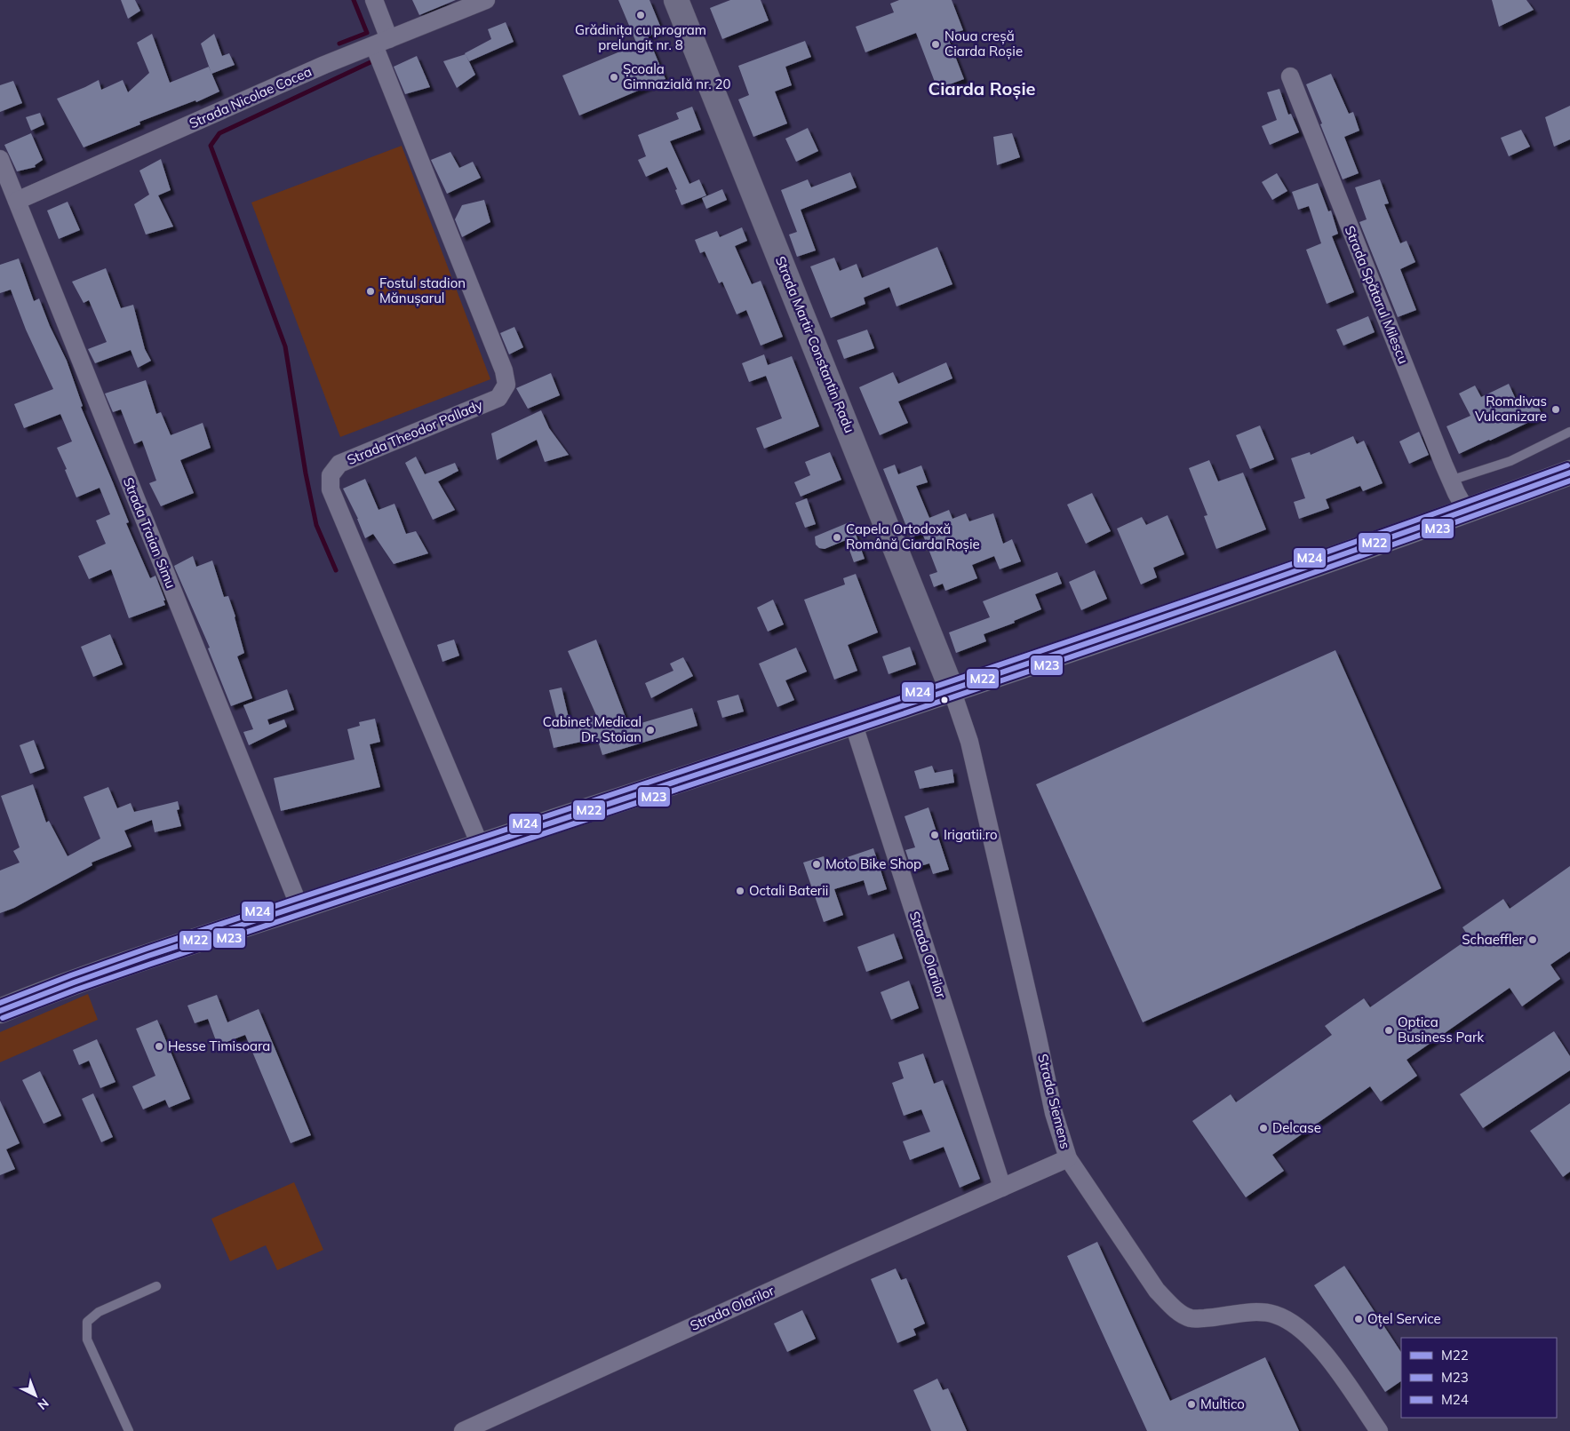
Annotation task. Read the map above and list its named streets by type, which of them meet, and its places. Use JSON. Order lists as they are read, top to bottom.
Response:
{
  "streets": {
    "street": [
      "Strada Nicolae Cocea",
      "Strada Spătarul Milescu",
      "Strada Martir Constantin Radu",
      "Strada Theodor Pallady",
      "Strada Traian Simu",
      "Strada Olarilor",
      "Strada Siemens"
    ]
  },
  "crossings": [
    ["Strada Nicolae Cocea", "Strada Theodor Pallady"],
    ["Strada Nicolae Cocea", "Strada Traian Simu"],
    ["Strada Martir Constantin Radu", "Strada Siemens"],
    ["Strada Olarilor", "Strada Siemens"]
  ],
  "districts": ["Ciarda Roșie"],
  "places": [
    "Grădinița cu program prelungit nr. 8",
    "Noua creșă Ciarda Roșie",
    "Școala Gimnazială nr. 20",
    "Fostul stadion Mănușarul",
    "Romdivas Vulcanizare",
    "Capela Ortodoxă Română Ciarda Roșie",
    "Cabinet Medical Dr. Stoian",
    "Irigatii.ro",
    "Moto Bike Shop",
    "Octali Baterii",
    "Schaeffler",
    "Optica Business Park",
    "Hesse Timisoara",
    "Delcase",
    "Oțel Service",
    "Multico"
  ],
  "lines": ["transit line M24", "transit line M22", "transit line M23"],
  "legend": ["M22", "M23", "M24"],
  "north": "bottom right"
}
